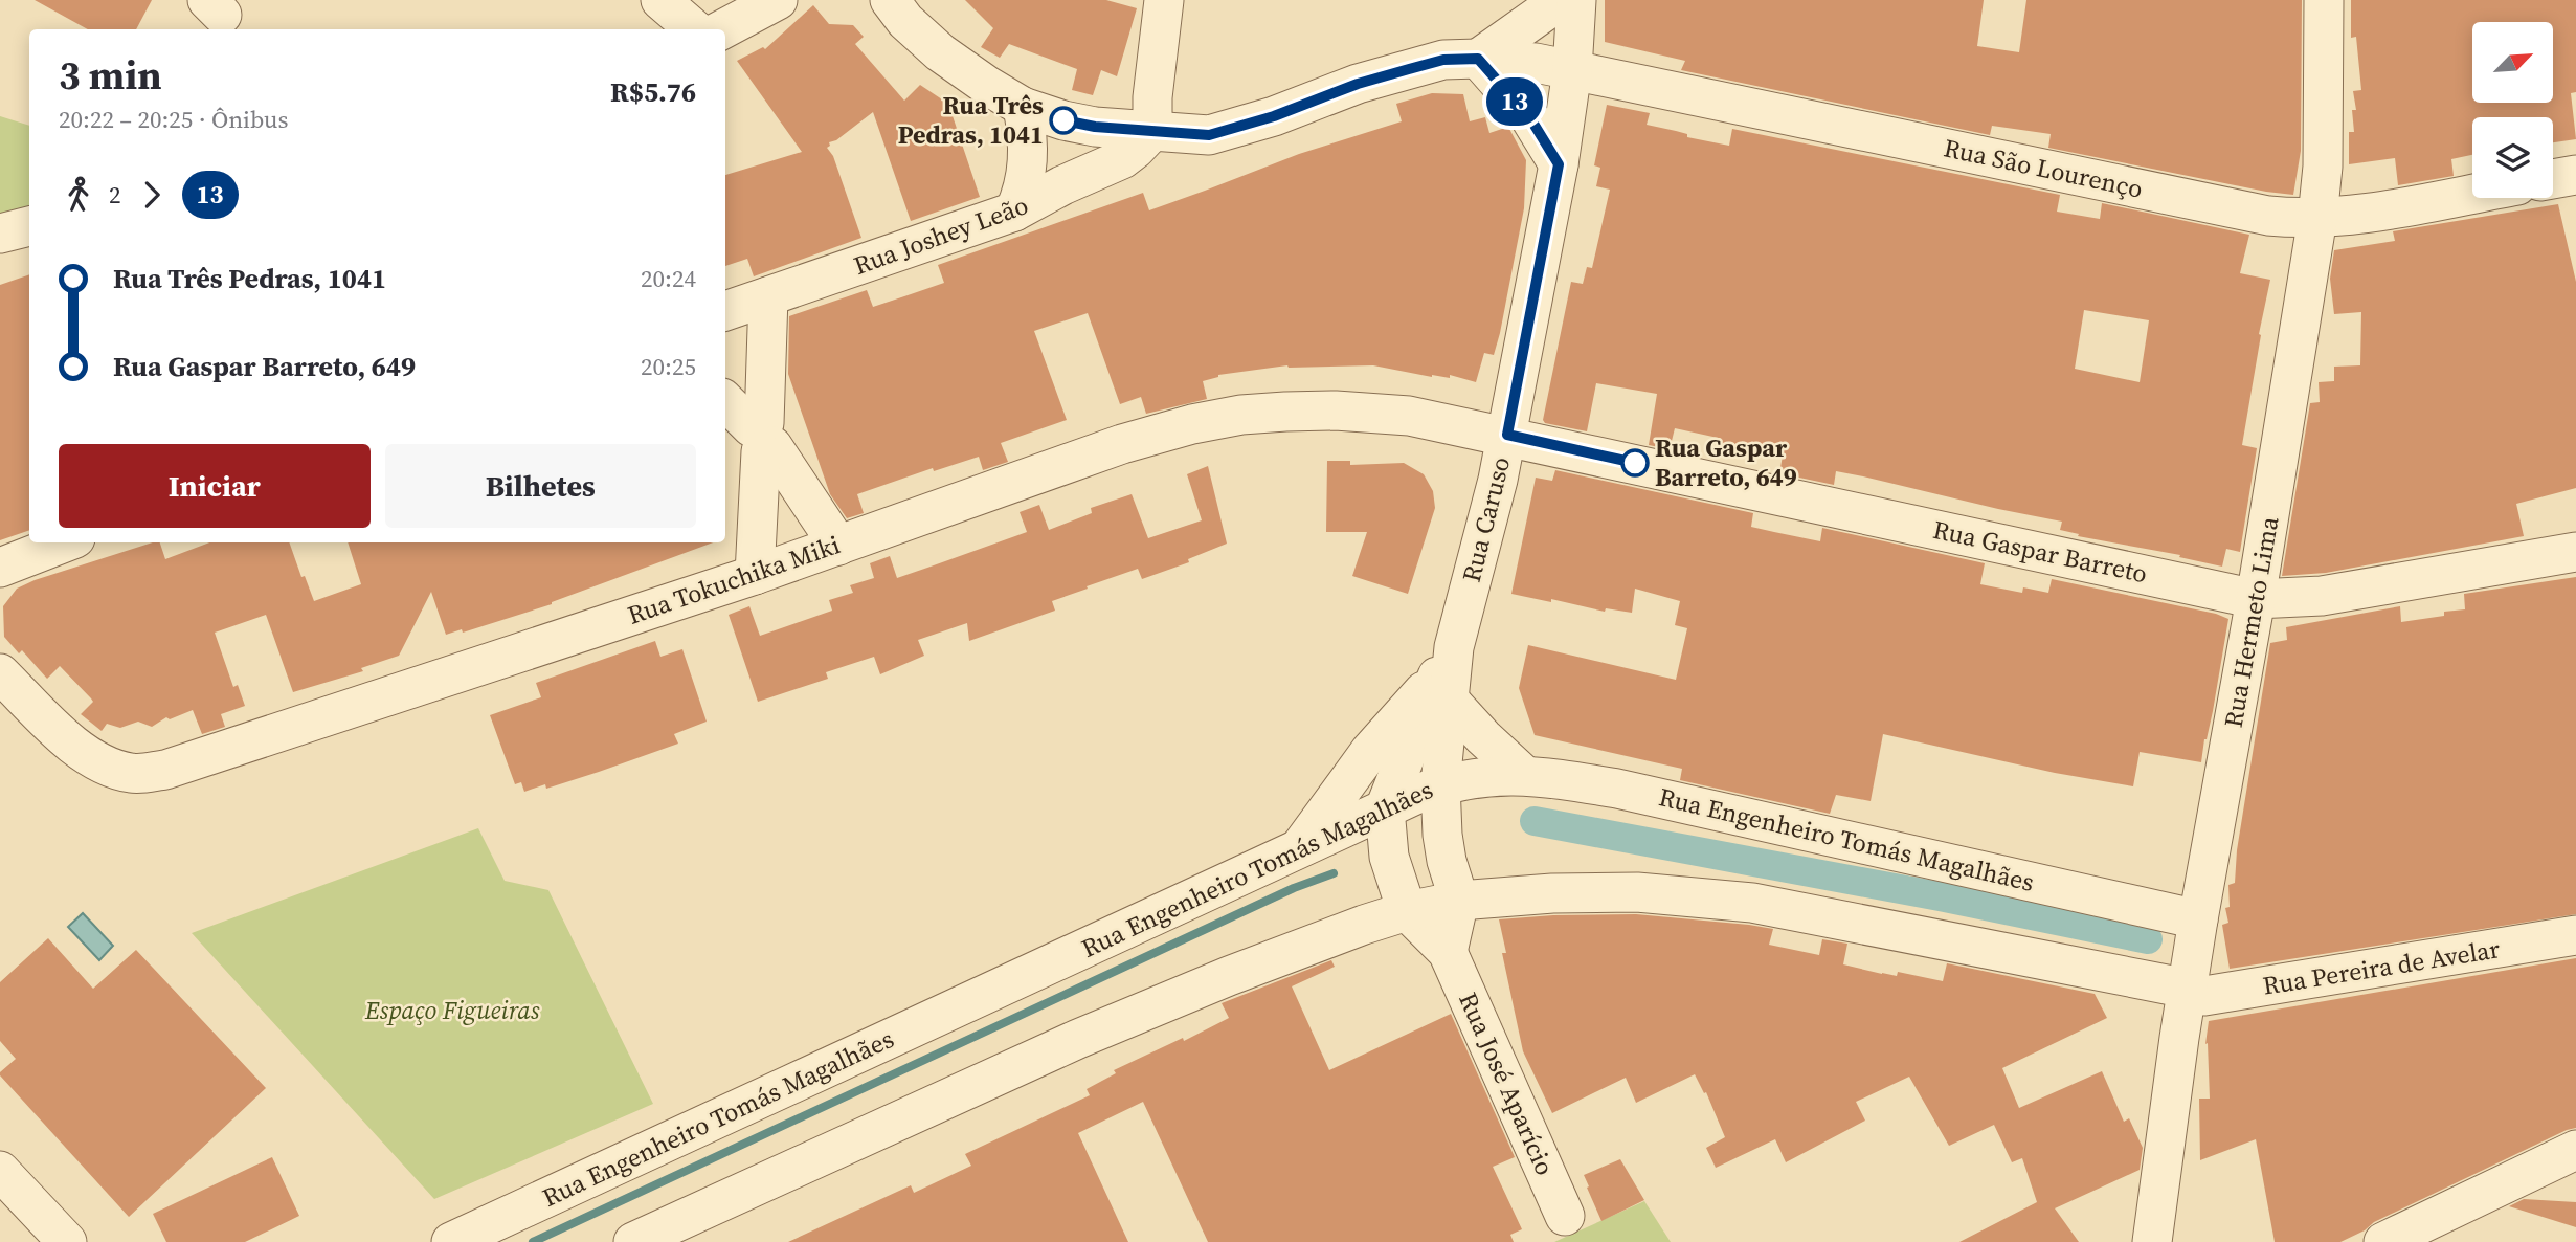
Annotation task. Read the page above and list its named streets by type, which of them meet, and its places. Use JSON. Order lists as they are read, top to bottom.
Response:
{
  "streets": {
    "street": [
      "Rua São Lourenço",
      "Rua Joshey Leão",
      "Rua Caruso",
      "Rua Gaspar Barreto",
      "Rua Tokuchika Miki",
      "Rua Hermeto Lima",
      "Rua Engenheiro Tomás Magalhães",
      "Rua Pereira de Avelar",
      "Rua José Aparício"
    ]
  },
  "crossings": [
    ["Rua São Lourenço", "Rua Caruso"],
    ["Rua São Lourenço", "Rua Hermeto Lima"],
    ["Rua Caruso", "Rua Gaspar Barreto"],
    ["Rua Caruso", "Rua Tokuchika Miki"],
    ["Rua Caruso", "Rua Engenheiro Tomás Magalhães"],
    ["Rua Gaspar Barreto", "Rua Tokuchika Miki"],
    ["Rua Gaspar Barreto", "Rua Hermeto Lima"],
    ["Rua Hermeto Lima", "Rua Engenheiro Tomás Magalhães"],
    ["Rua Hermeto Lima", "Rua Pereira de Avelar"]
  ],
  "parks": ["Espaço Figueiras"],
  "places": ["Rua Três Pedras, 1041", "Rua Gaspar Barreto, 649"],
  "lines": ["bus line 13"],
  "north": "top right",
  "page": {
    "on_map": "13",
    "heading": ["3 min", "20:22 – 20:25 · Ônibus", "R$5.76"],
    "legs": ["2", "13"],
    "list": [
      {
        "name": "Rua Três Pedras, 1041",
        "value": "20:24"
      },
      {
        "name": "Rua Gaspar Barreto, 649",
        "value": "20:25"
      }
    ],
    "buttons": ["Iniciar", "Bilhetes"]
  }
}
